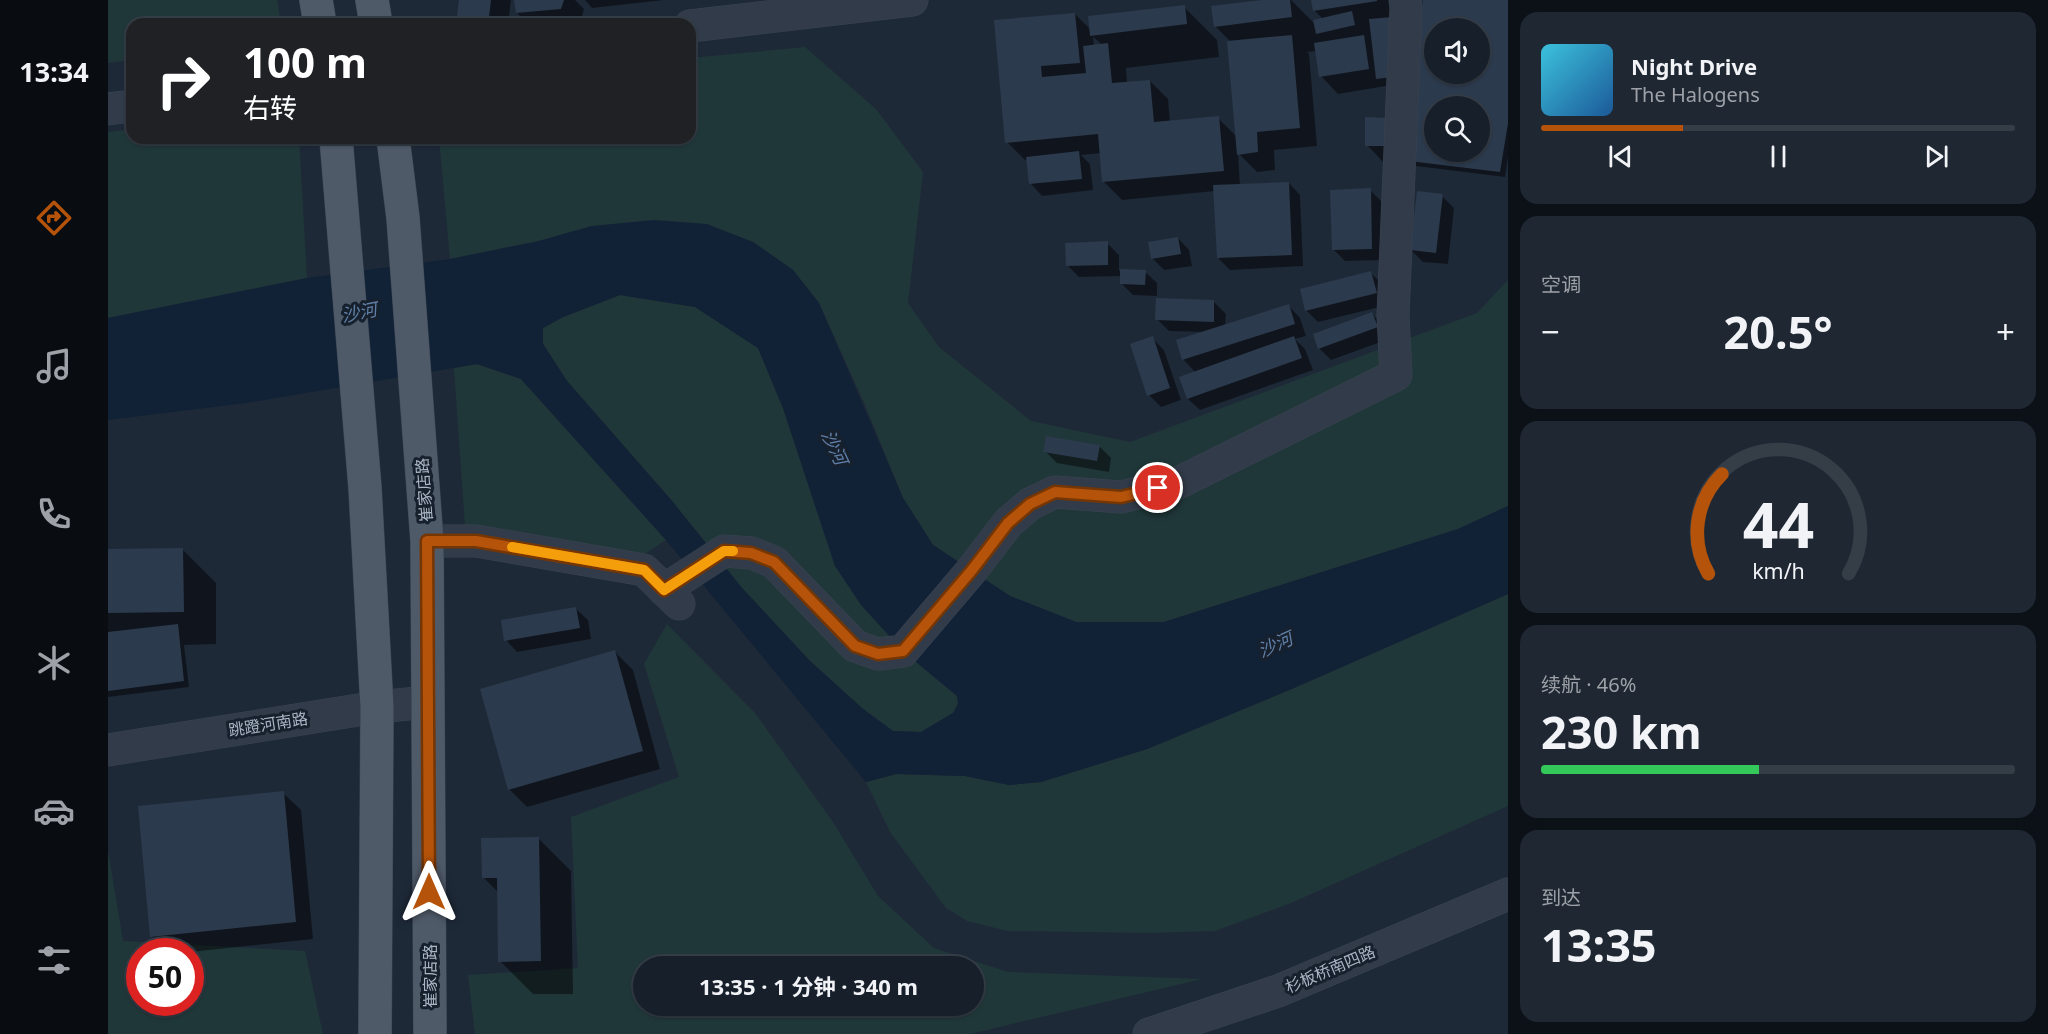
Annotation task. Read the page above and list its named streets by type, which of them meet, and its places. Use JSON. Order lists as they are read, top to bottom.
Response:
{
  "streets": {
    "main road": ["崔家店路"],
    "street": ["跳蹬河南路", "杉板桥南四路"]
  },
  "crossings": [
    ["崔家店路", "跳蹬河南路"]
  ],
  "water": ["沙河"],
  "page": {
    "tabs": "13:34",
    "turn": ["100 m", "右转"],
    "song": ["Night Drive", "The Halogens"],
    "tile": [
      "空调",
      ["续航 · 46%", "230 km"],
      ["到达", "13:35"]
    ],
    "heat": ["−", "20.5°", "+"],
    "limit": "50",
    "trip": "13:35 · 1 分钟 · 340 m",
    "gauge": ["44", "km/h"]
  }
}
